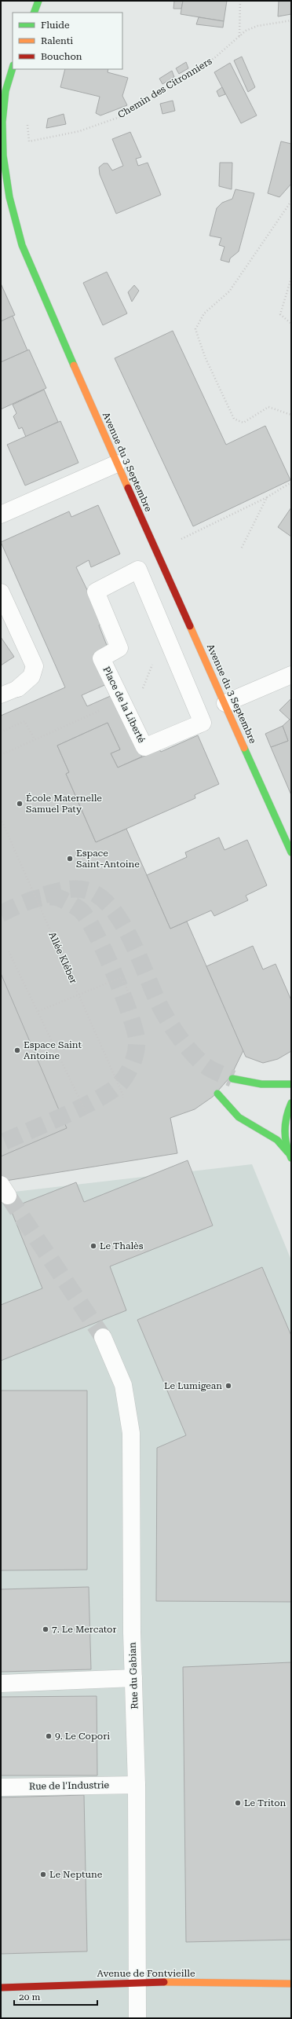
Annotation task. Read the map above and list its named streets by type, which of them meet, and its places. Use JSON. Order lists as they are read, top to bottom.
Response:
{
  "streets": {
    "main road": ["Avenue du 3 Septembre", "Avenue de Fontvieille"],
    "street": ["Place de la Liberté", "Rue du Gabian", "Rue de l'Industrie"],
    "path": ["Chemin des Citronniers", "Allée Kléber"]
  },
  "crossings": [
    ["Rue du Gabian", "Rue de l'Industrie"],
    ["Rue du Gabian", "Avenue de Fontvieille"]
  ],
  "places": [
    "École Maternelle Samuel Paty",
    "Espace Saint-Antoine",
    "Espace Saint Antoine",
    "Le Thalès",
    "Le Lumigean",
    "7. Le Mercator",
    "9. Le Copori",
    "Le Triton",
    "Le Neptune"
  ],
  "legend": ["Fluide", "Ralenti", "Bouchon"],
  "scale_bar": "20 m"
}
